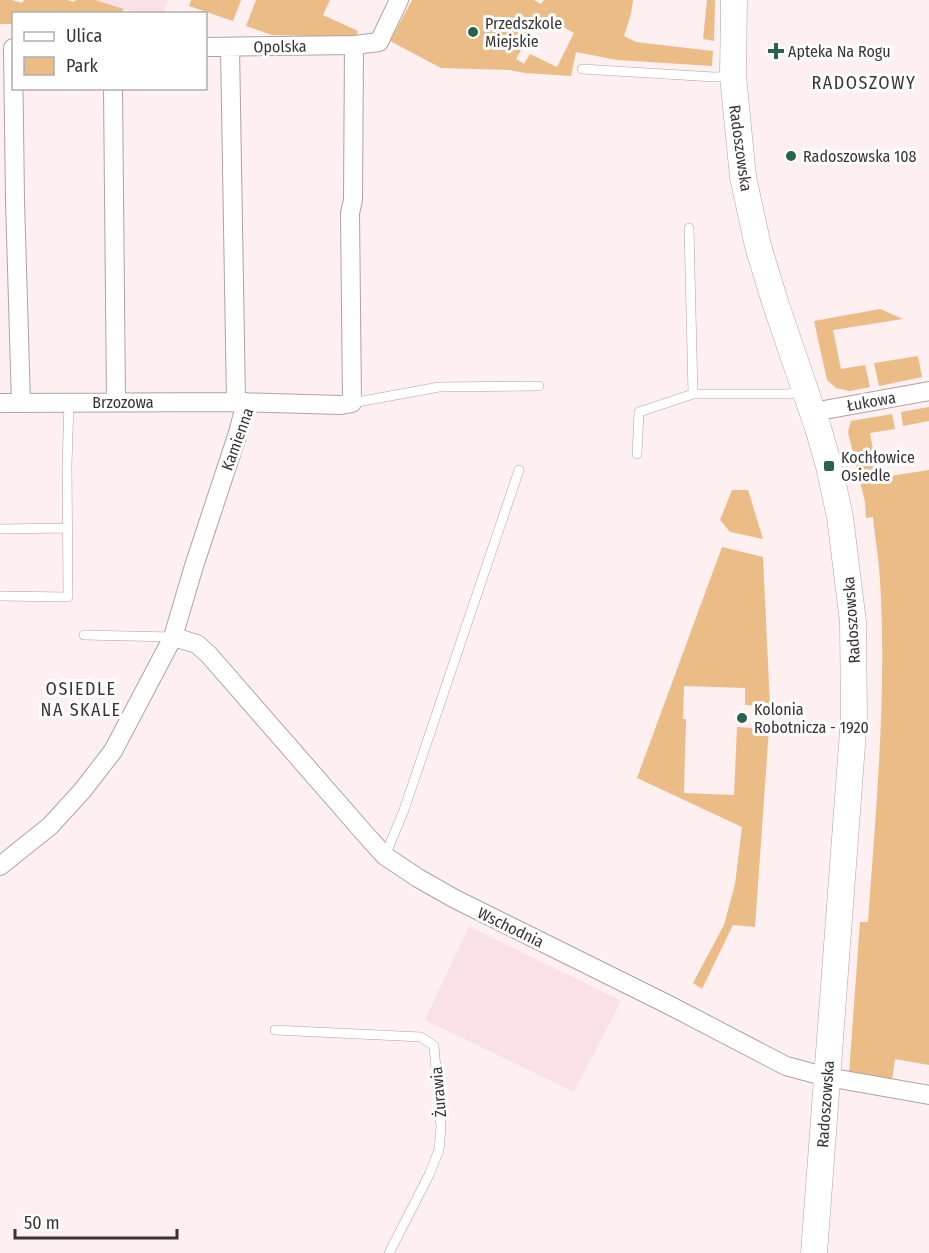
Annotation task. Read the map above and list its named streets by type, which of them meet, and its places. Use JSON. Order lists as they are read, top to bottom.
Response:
{
  "streets": {
    "street": [
      "Opolska",
      "Radoszowska",
      "Łukowa",
      "Brzozowa",
      "Kamienna",
      "Wschodnia"
    ],
    "lane": ["Żurawia"]
  },
  "crossings": [
    ["Radoszowska", "Łukowa"],
    ["Radoszowska", "Wschodnia"],
    ["Brzozowa", "Kamienna"],
    ["Kamienna", "Wschodnia"]
  ],
  "districts": ["RADOSZOWY", "OSIEDLE NA SKALE"],
  "places": {
    "other": ["Przedszkole Miejskie", "Radoszowska 108", "Kolonia Robotnicza - 1920"],
    "health": ["Apteka Na Rogu"],
    "transit": ["Kochłowice Osiedle"]
  },
  "legend": ["Ulica", "Park"],
  "scale_bar": "50 m"
}
